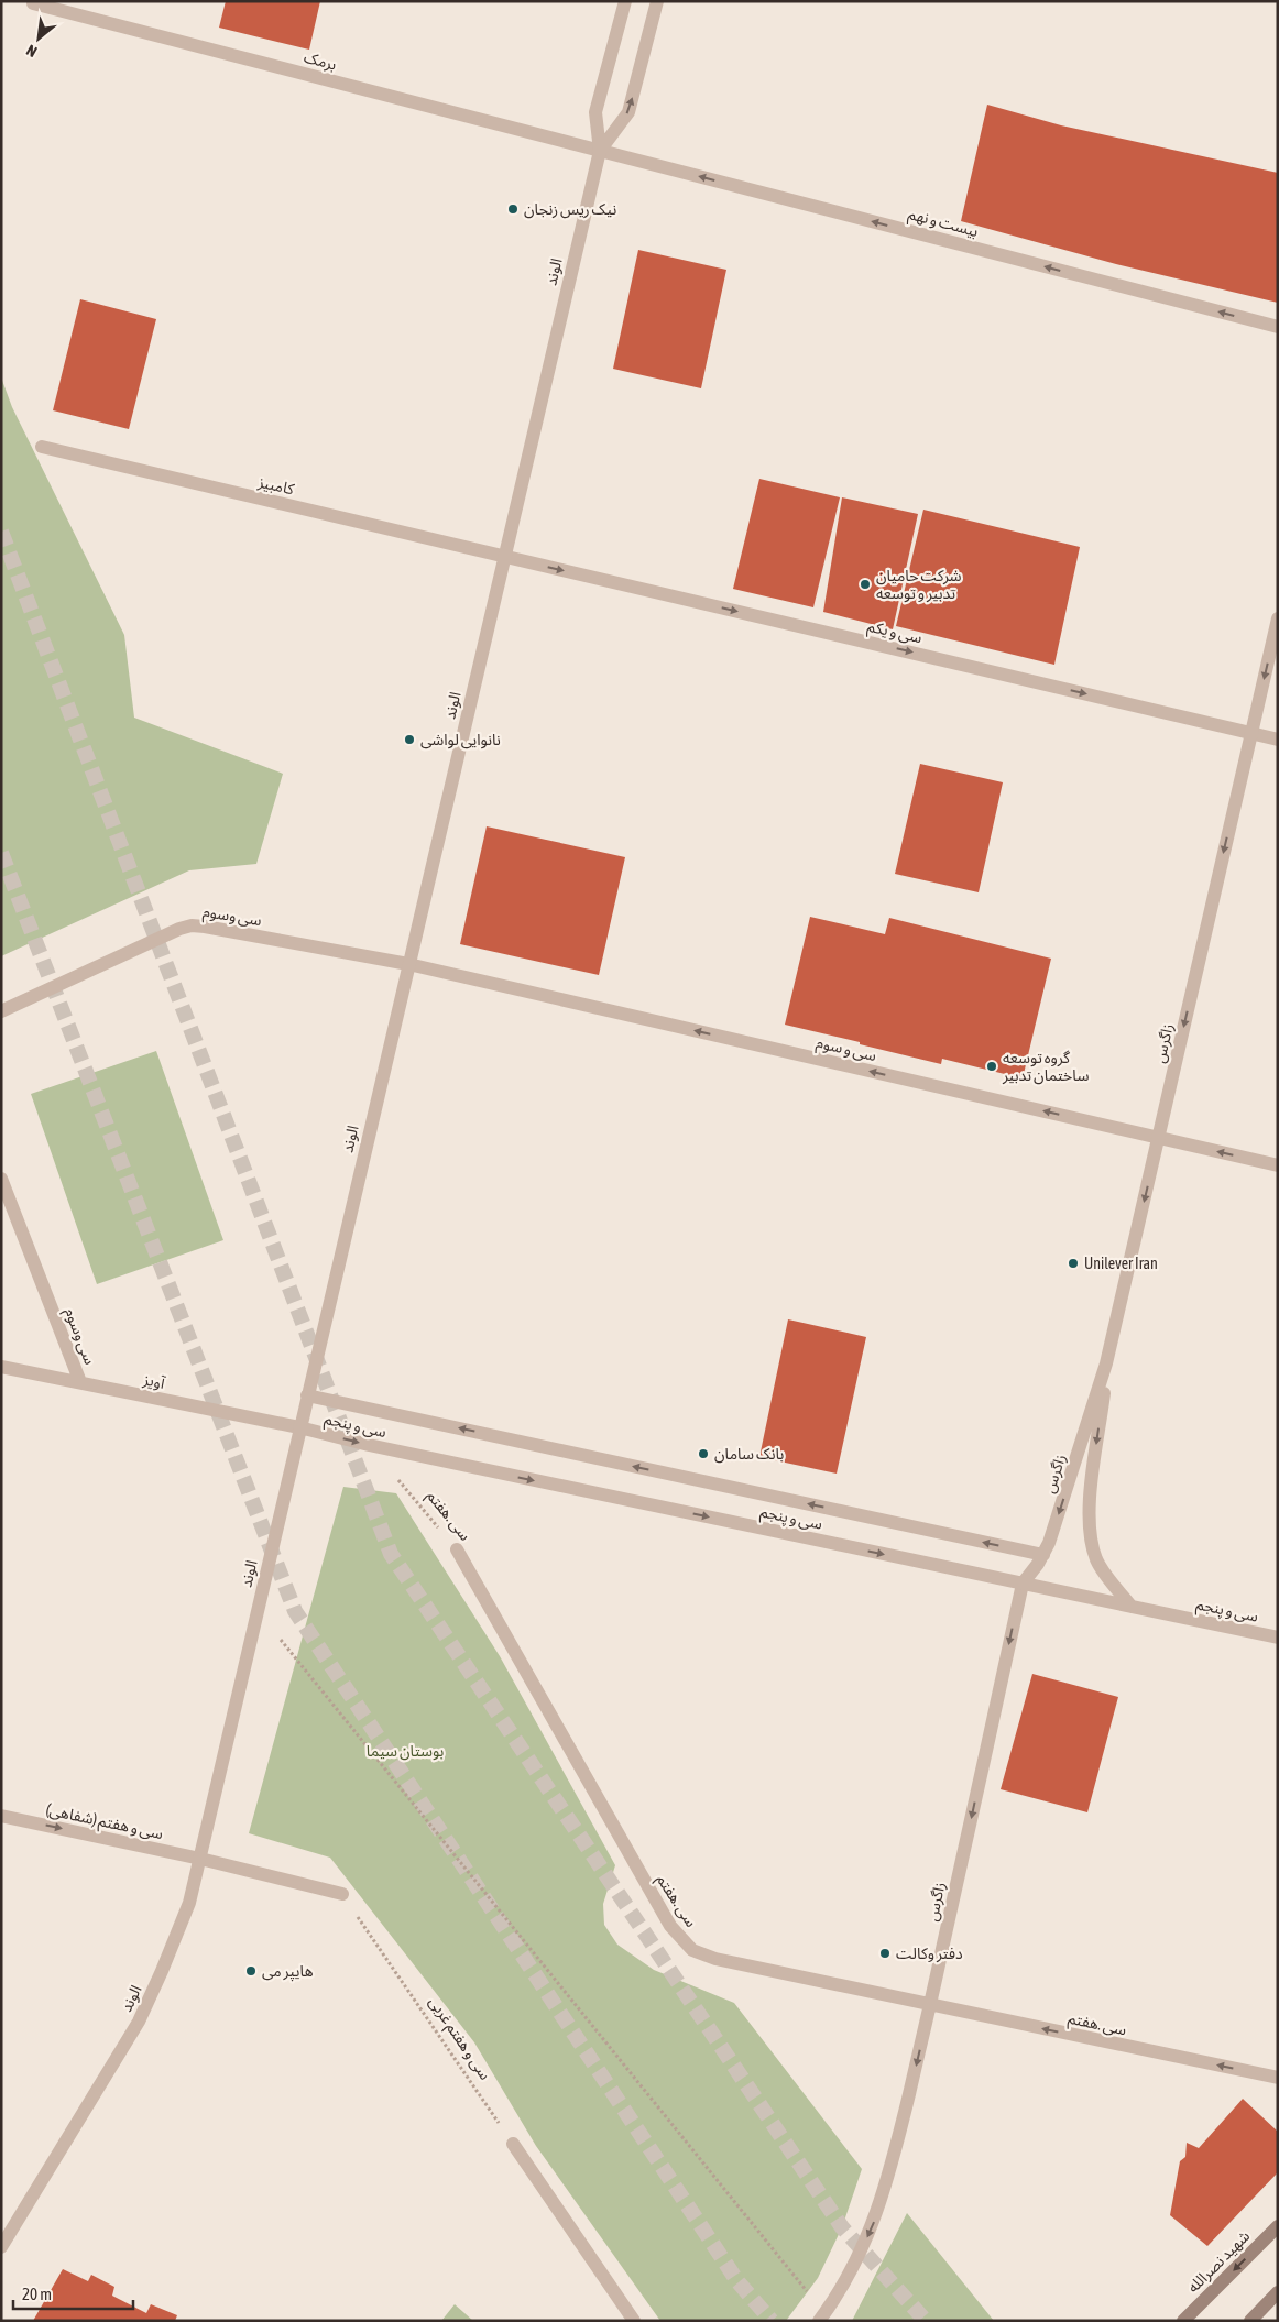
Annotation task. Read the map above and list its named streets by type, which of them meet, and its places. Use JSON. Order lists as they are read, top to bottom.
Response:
{
  "streets": {
    "main road": ["شهید نصرالله"],
    "street": [
      "برمک",
      "بیست و نهم",
      "الوند",
      "کامبیز",
      "سی و یکم",
      "سی وسوم",
      "زاگرس",
      "سی و سوم",
      "آویز",
      "سی و پنجم",
      "سی .هفتم",
      "سی و هفتم (شفاهی)"
    ],
    "path": ["سی و هفتم غربی"]
  },
  "crossings": [
    ["برمک", "بیست و نهم"],
    ["برمک", "الوند"],
    ["بیست و نهم", "الوند"],
    ["الوند", "کامبیز"],
    ["الوند", "سی و یکم"],
    ["الوند", "سی وسوم"],
    ["الوند", "سی و سوم"],
    ["الوند", "آویز"],
    ["الوند", "سی و پنجم"],
    ["الوند", "سی و هفتم (شفاهی)"],
    ["کامبیز", "سی و یکم"],
    ["سی و یکم", "زاگرس"],
    ["سی وسوم", "سی و سوم"],
    ["سی وسوم", "آویز"],
    ["زاگرس", "سی و سوم"],
    ["زاگرس", "سی و پنجم"],
    ["زاگرس", "سی .هفتم"],
    ["آویز", "سی و پنجم"],
    ["سی و پنجم", "سی .هفتم"]
  ],
  "one_way": [
    "بیست و نهم",
    "سی و یکم",
    "زاگرس",
    "سی و سوم",
    "سی و هفتم (شفاهی)",
    "شهید نصرالله"
  ],
  "parks": ["بوستان سیما"],
  "places": [
    "نیک ریس زنجان",
    "شرکت حامیان تدبیر و توسعه",
    "نانوایی لواشی",
    "گروه توسعه ساختمان تدبیر",
    "Unilever Iran",
    "بانک سامان",
    "دفتر وکالت",
    "هایپر می"
  ],
  "scale_bar": "20 m",
  "north": "bottom left"
}
